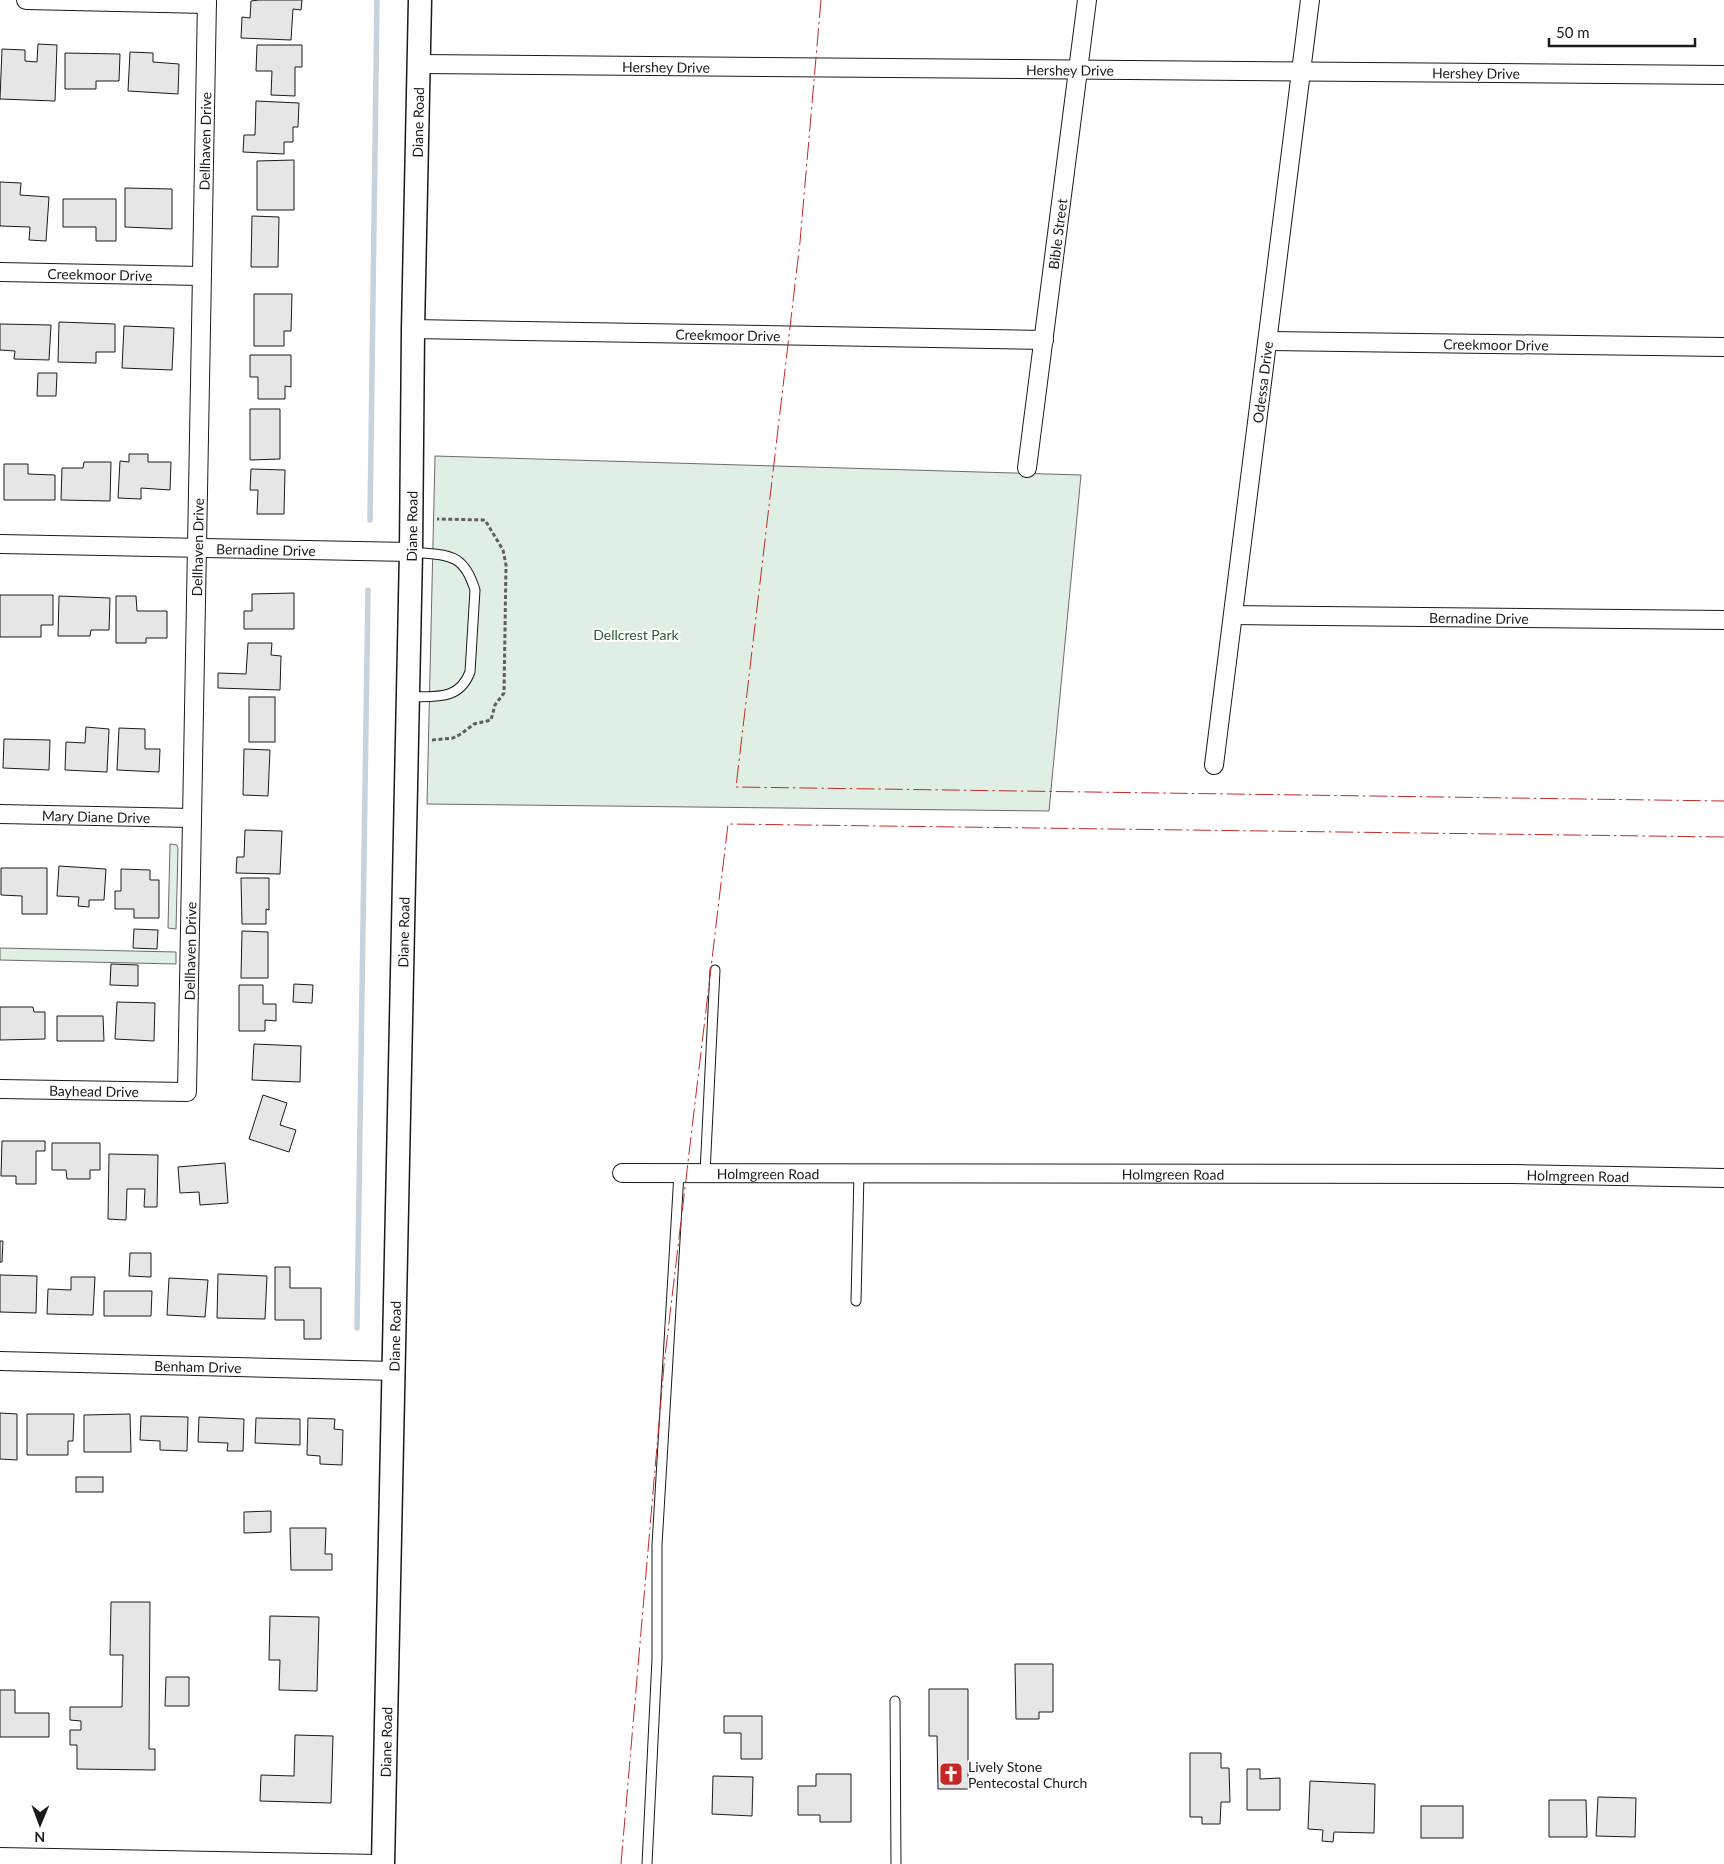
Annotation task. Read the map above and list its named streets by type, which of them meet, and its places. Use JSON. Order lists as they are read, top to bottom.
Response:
{
  "streets": {
    "street": [
      "Hershey Drive",
      "Diane Road",
      "Dellhaven Drive",
      "Bible Street",
      "Creekmoor Drive",
      "Odessa Drive",
      "Bernadine Drive",
      "Mary Diane Drive",
      "Bayhead Drive",
      "Holmgreen Road",
      "Benham Drive"
    ]
  },
  "crossings": [
    ["Hershey Drive", "Diane Road"],
    ["Hershey Drive", "Bible Street"],
    ["Hershey Drive", "Odessa Drive"],
    ["Diane Road", "Creekmoor Drive"],
    ["Diane Road", "Bernadine Drive"],
    ["Diane Road", "Benham Drive"],
    ["Dellhaven Drive", "Creekmoor Drive"],
    ["Dellhaven Drive", "Bernadine Drive"],
    ["Dellhaven Drive", "Mary Diane Drive"],
    ["Dellhaven Drive", "Bayhead Drive"],
    ["Bible Street", "Creekmoor Drive"],
    ["Creekmoor Drive", "Odessa Drive"],
    ["Odessa Drive", "Bernadine Drive"]
  ],
  "parks": ["Dellcrest Park"],
  "places": {
    "church": ["Lively Stone Pentecostal Church"]
  },
  "scale_bar": "50 m",
  "north": "bottom"
}
